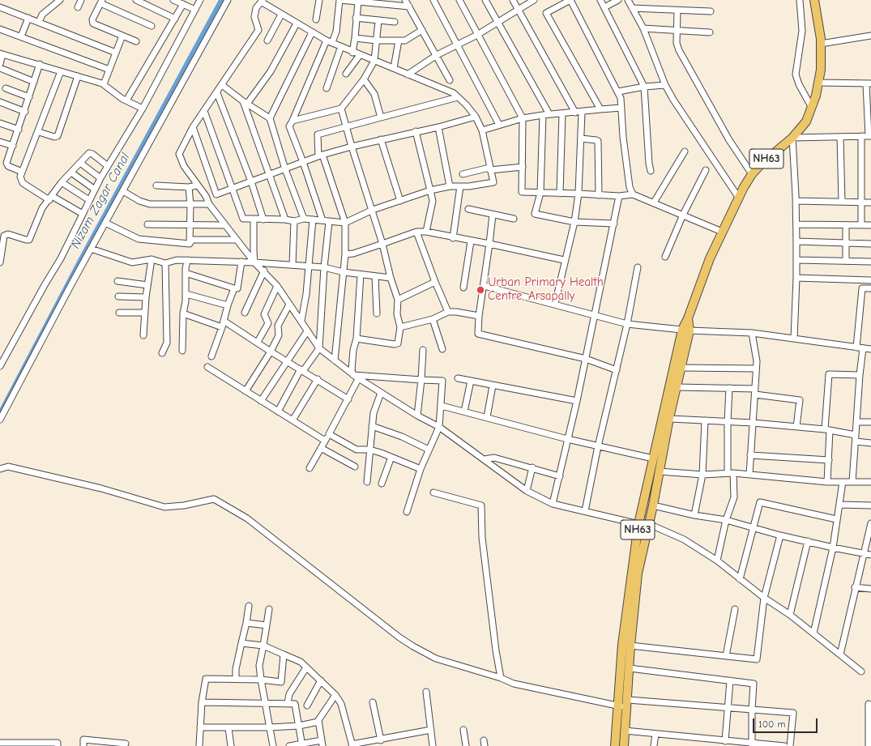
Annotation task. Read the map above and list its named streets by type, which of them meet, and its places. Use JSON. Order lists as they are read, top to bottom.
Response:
{
  "streets": {
    "highway": ["NH63"]
  },
  "water": ["Nizam Zagar Canal"],
  "places": ["Urban Primary Health Centre, Arsapally"],
  "scale_bar": "100 m"
}
